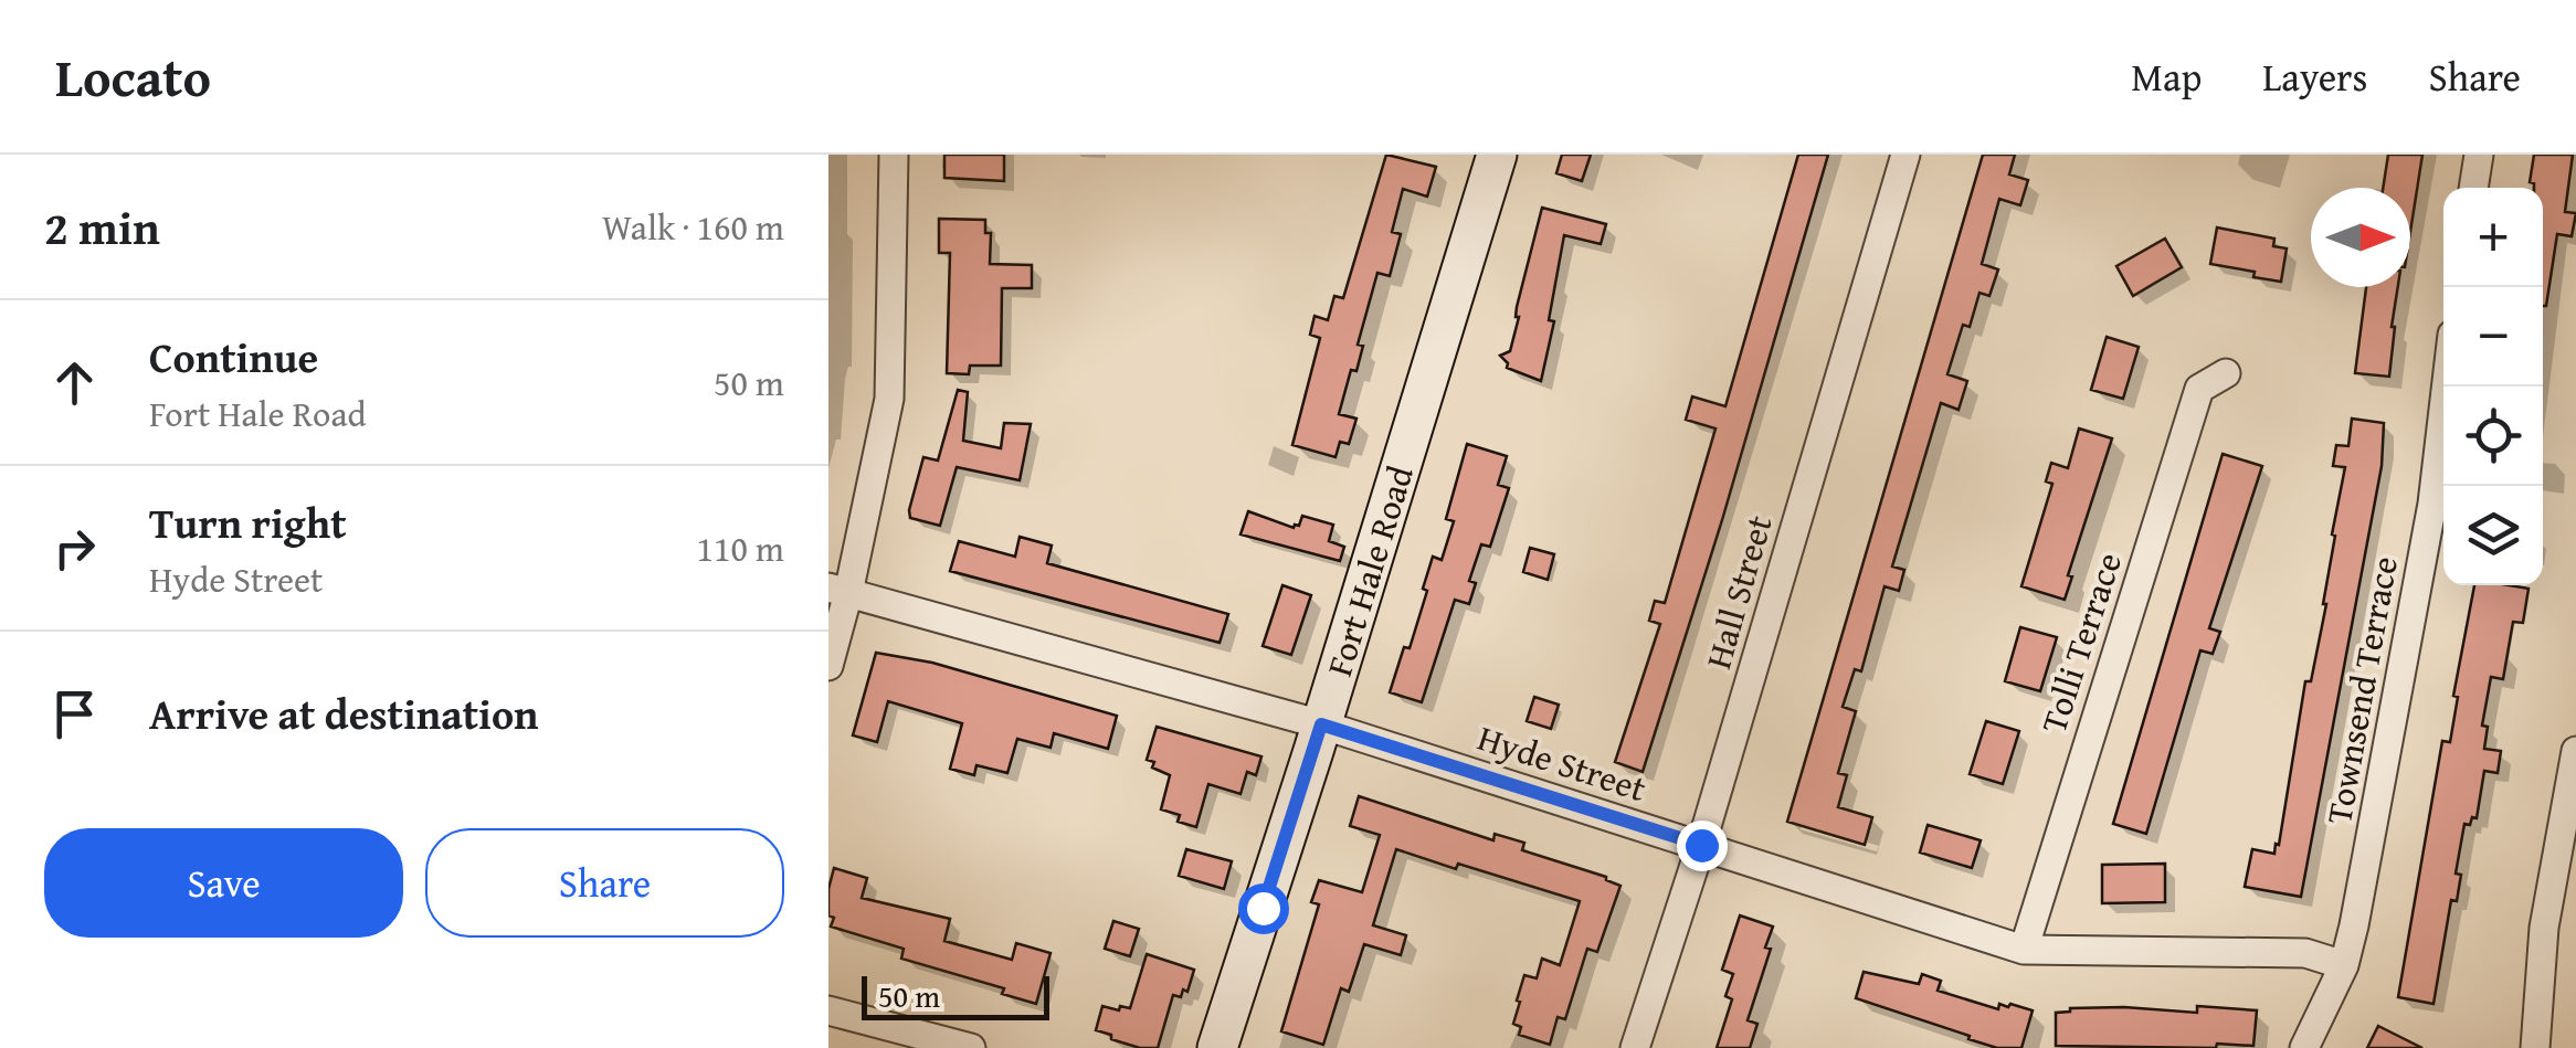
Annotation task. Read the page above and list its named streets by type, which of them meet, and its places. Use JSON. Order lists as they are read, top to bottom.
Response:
{
  "streets": {
    "street": [
      "Fort Hale Road",
      "Hall Street",
      "Tolli Terrace",
      "Townsend Terrace",
      "Hyde Street"
    ]
  },
  "crossings": [
    ["Fort Hale Road", "Hyde Street"],
    ["Hall Street", "Hyde Street"],
    ["Tolli Terrace", "Hyde Street"],
    ["Townsend Terrace", "Hyde Street"]
  ],
  "scale_bar": "50 m",
  "north": "right",
  "page": {
    "header": "Locato",
    "nav": ["Map", "Layers", "Share"],
    "heading": ["2 min", "Walk · 160 m"],
    "map_buttons": ["+", "−"],
    "list": [
      ["Continue", "Fort Hale Road", "50 m"],
      ["Turn right", "Hyde Street", "110 m"],
      "Arrive at destination"
    ],
    "buttons": ["Save", "Share"],
    "scale": "50 m"
  }
}
